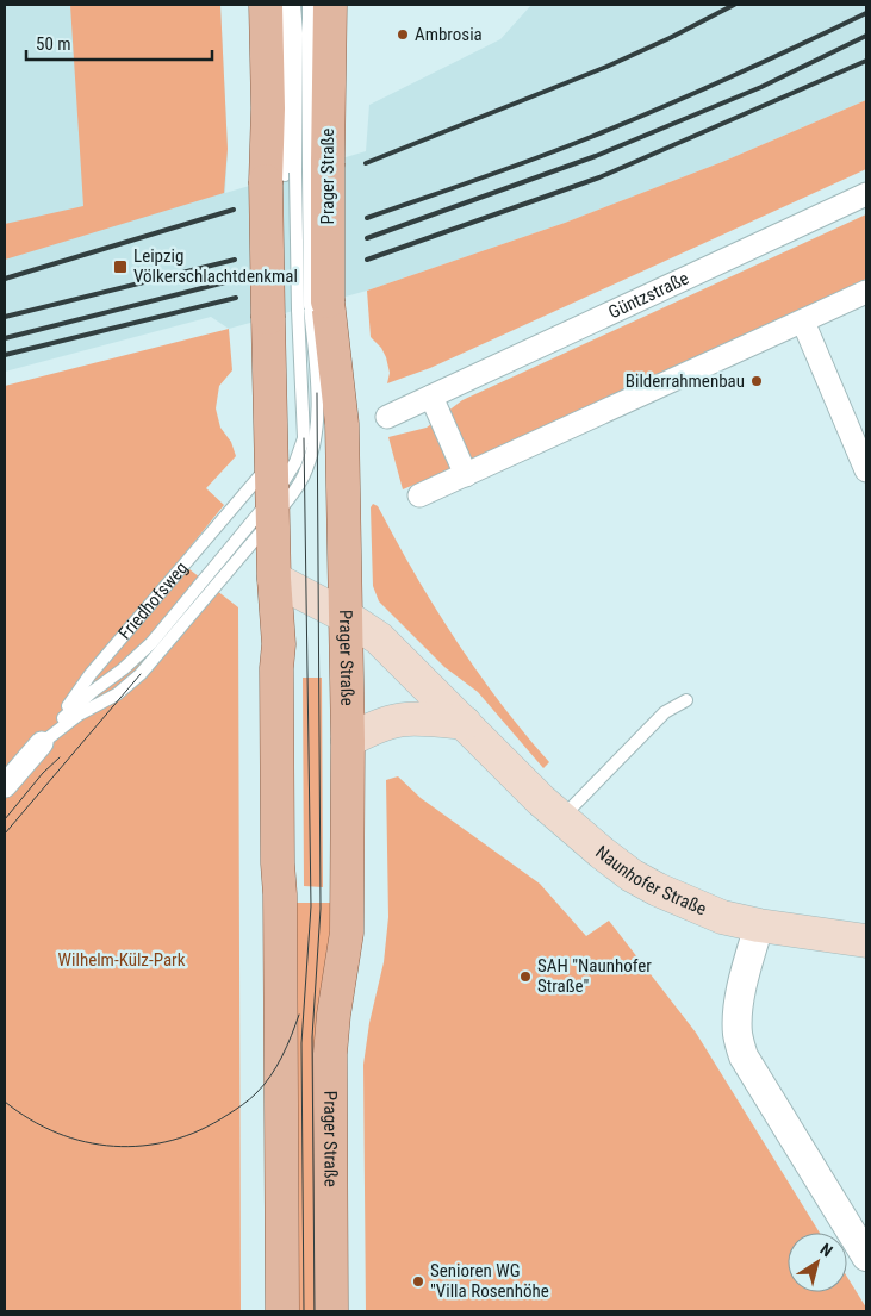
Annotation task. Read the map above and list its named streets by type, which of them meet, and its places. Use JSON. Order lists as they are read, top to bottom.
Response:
{
  "streets": {
    "main road": ["Prager Straße", "Naunhofer Straße"],
    "street": ["Güntzstraße", "Friedhofsweg"]
  },
  "crossings": [
    ["Prager Straße", "Friedhofsweg"],
    ["Prager Straße", "Naunhofer Straße"]
  ],
  "parks": ["Wilhelm-Külz-Park"],
  "places": {
    "other": [
      "Ambrosia",
      "Bilderrahmenbau",
      "SAH \"Naunhofer Straße\"",
      "Senioren WG \"Villa Rosenhöhe"
    ],
    "transit": ["Leipzig Völkerschlachtdenkmal"]
  },
  "scale_bar": "50 m",
  "north": "top right"
}
